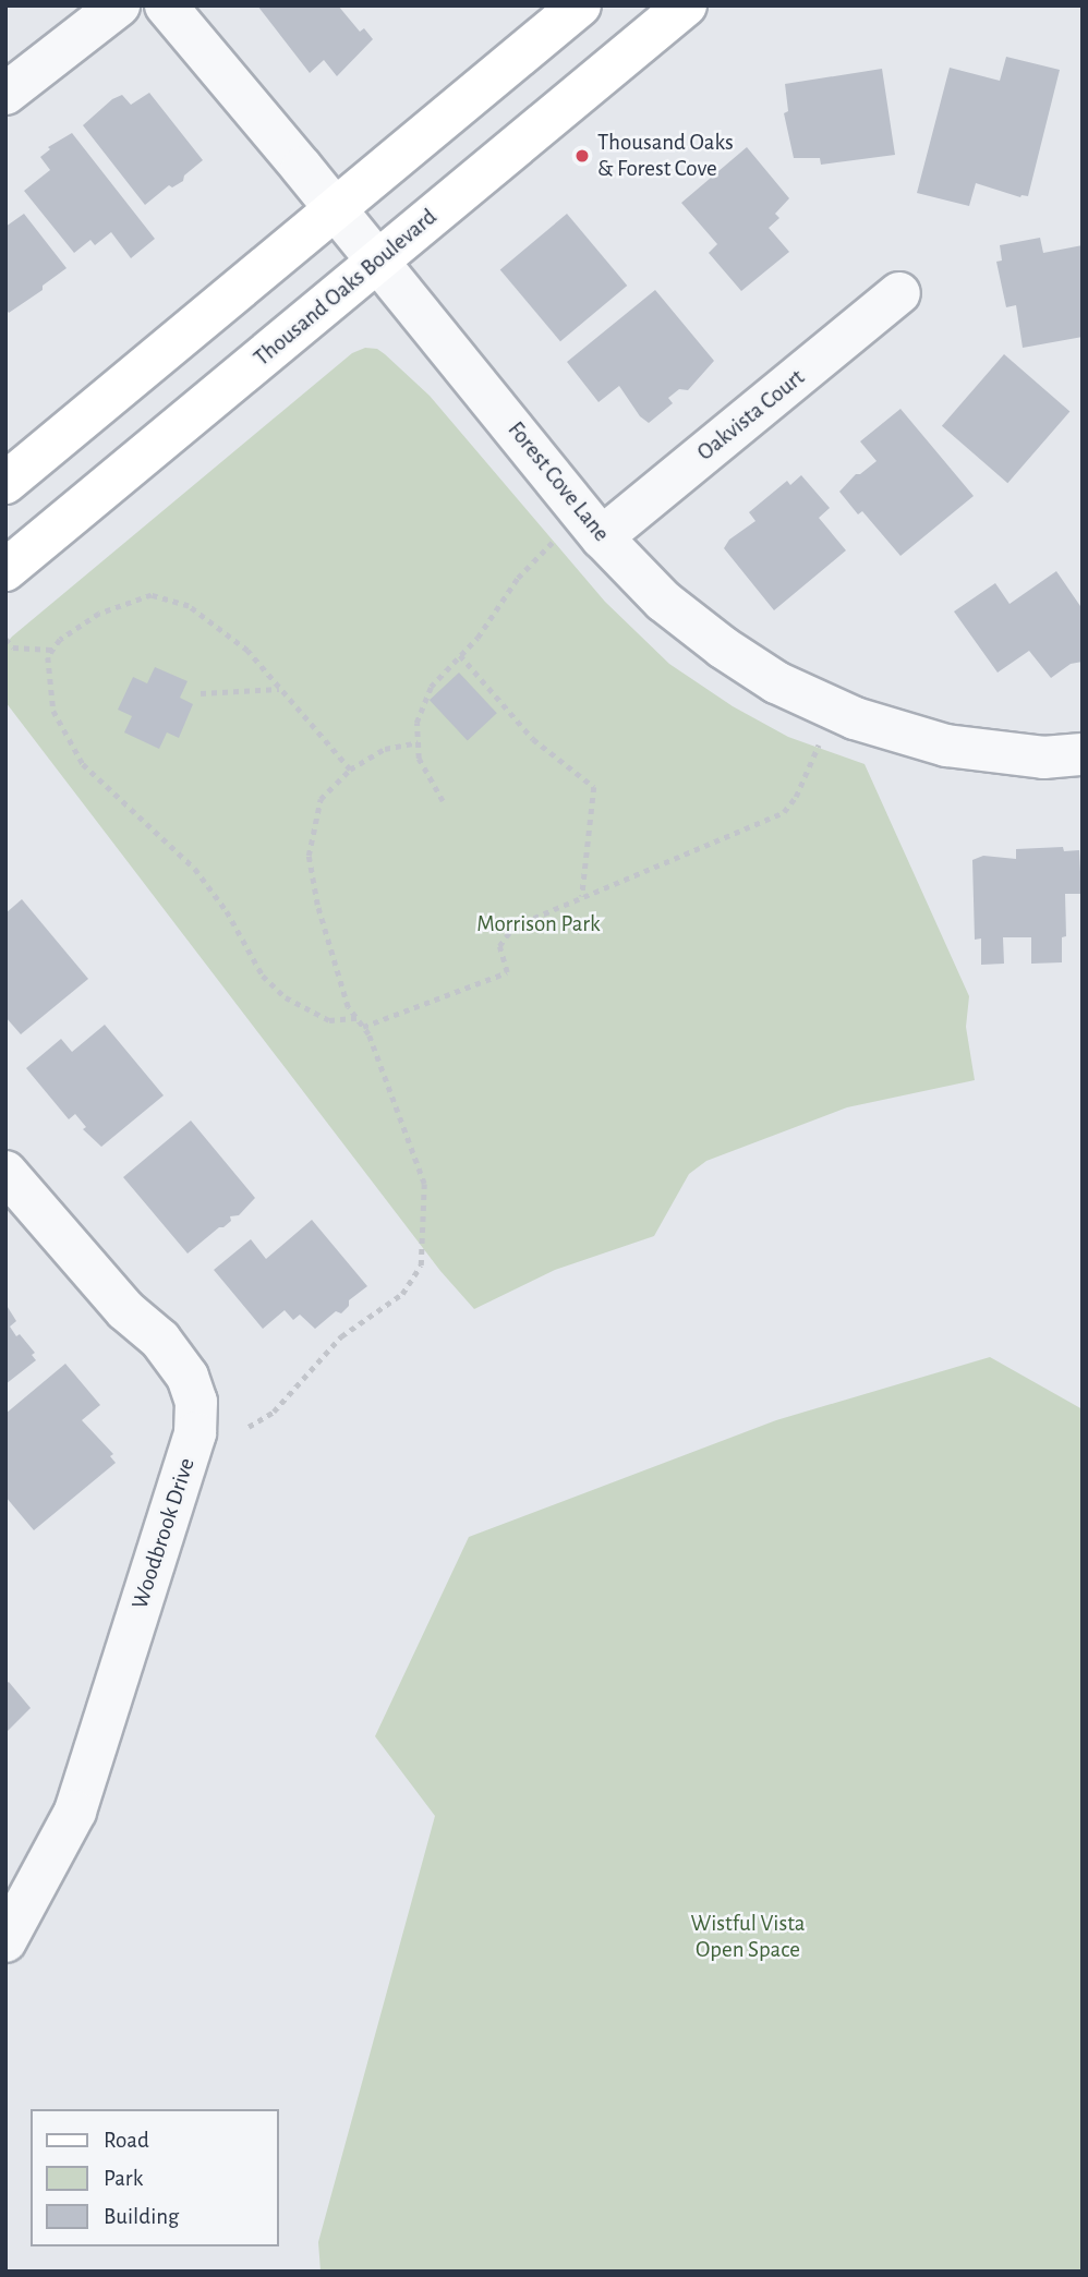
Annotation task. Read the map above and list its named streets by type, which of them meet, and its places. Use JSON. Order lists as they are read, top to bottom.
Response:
{
  "streets": {
    "main road": ["Thousand Oaks Boulevard"],
    "street": ["Oakvista Court", "Forest Cove Lane", "Woodbrook Drive"]
  },
  "crossings": [
    ["Thousand Oaks Boulevard", "Forest Cove Lane"],
    ["Oakvista Court", "Forest Cove Lane"]
  ],
  "parks": ["Morrison Park", "Wistful Vista Open Space"],
  "places": ["Thousand Oaks & Forest Cove"],
  "legend": ["Road", "Park", "Building"]
}
